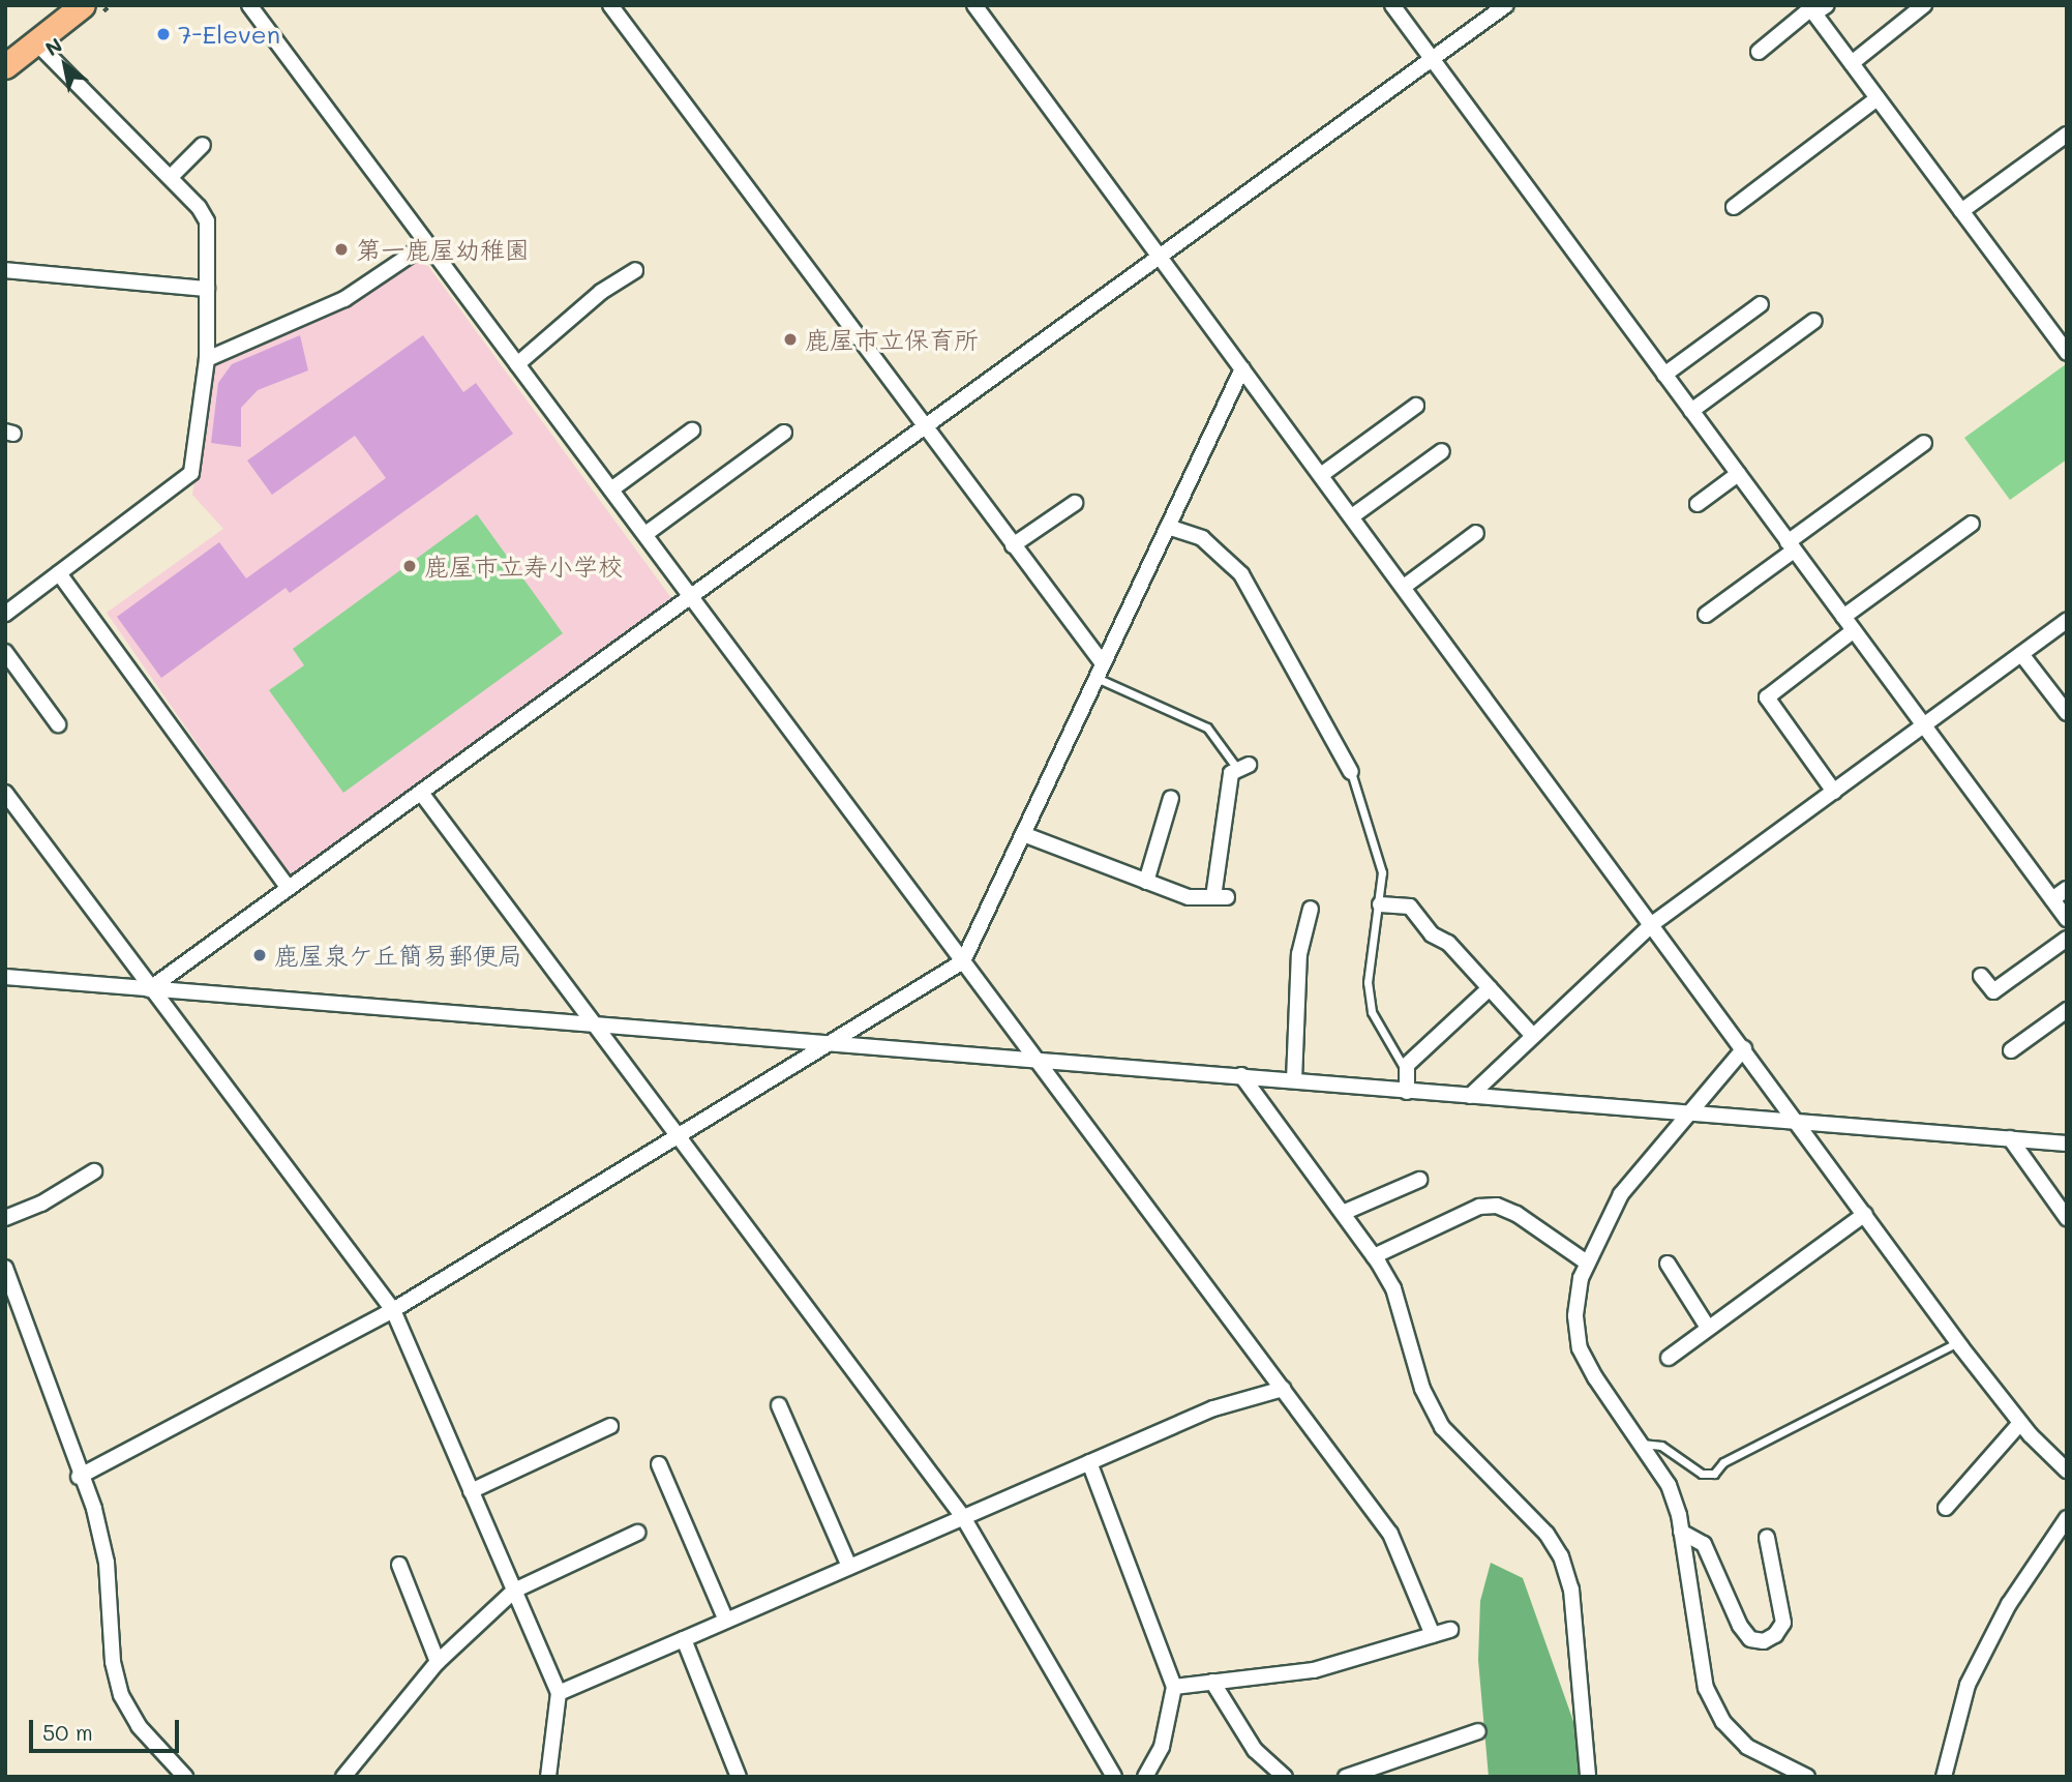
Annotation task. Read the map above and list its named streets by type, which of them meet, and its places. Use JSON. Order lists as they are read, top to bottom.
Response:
{
  "places": [
    "7-Eleven",
    "第一鹿屋幼稚園",
    "鹿屋市立保育所",
    "鹿屋市立寿小学校",
    "鹿屋泉ケ丘簡易郵便局"
  ],
  "scale_bar": "50 m",
  "north": "top left"
}
